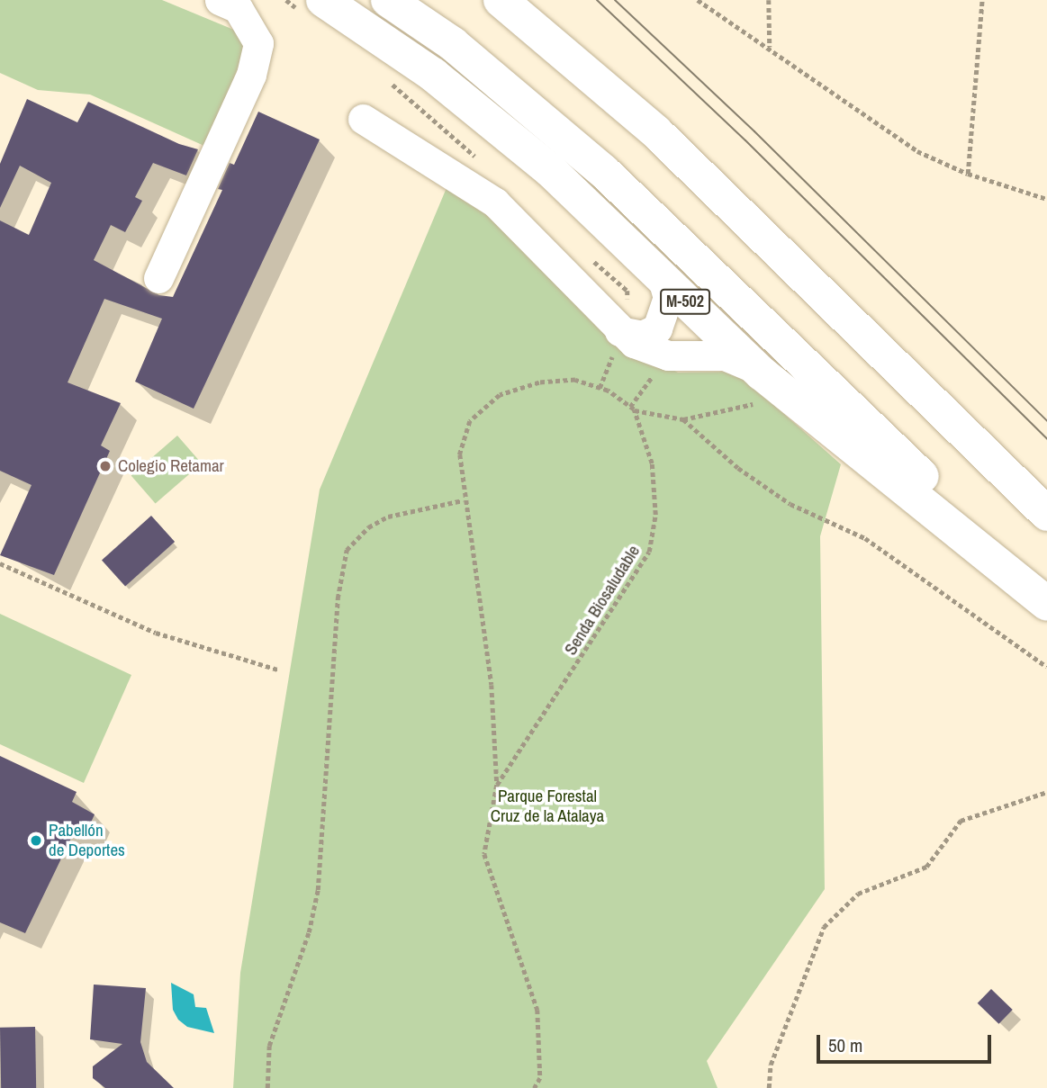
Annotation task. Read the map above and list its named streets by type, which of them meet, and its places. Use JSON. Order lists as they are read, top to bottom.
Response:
{
  "streets": {
    "highway": ["M-502"],
    "path": ["Senda Biosaludable"]
  },
  "parks": ["Parque Forestal Cruz de la Atalaya"],
  "places": ["Colegio Retamar", "Pabellón de Deportes"],
  "scale_bar": "50 m"
}
